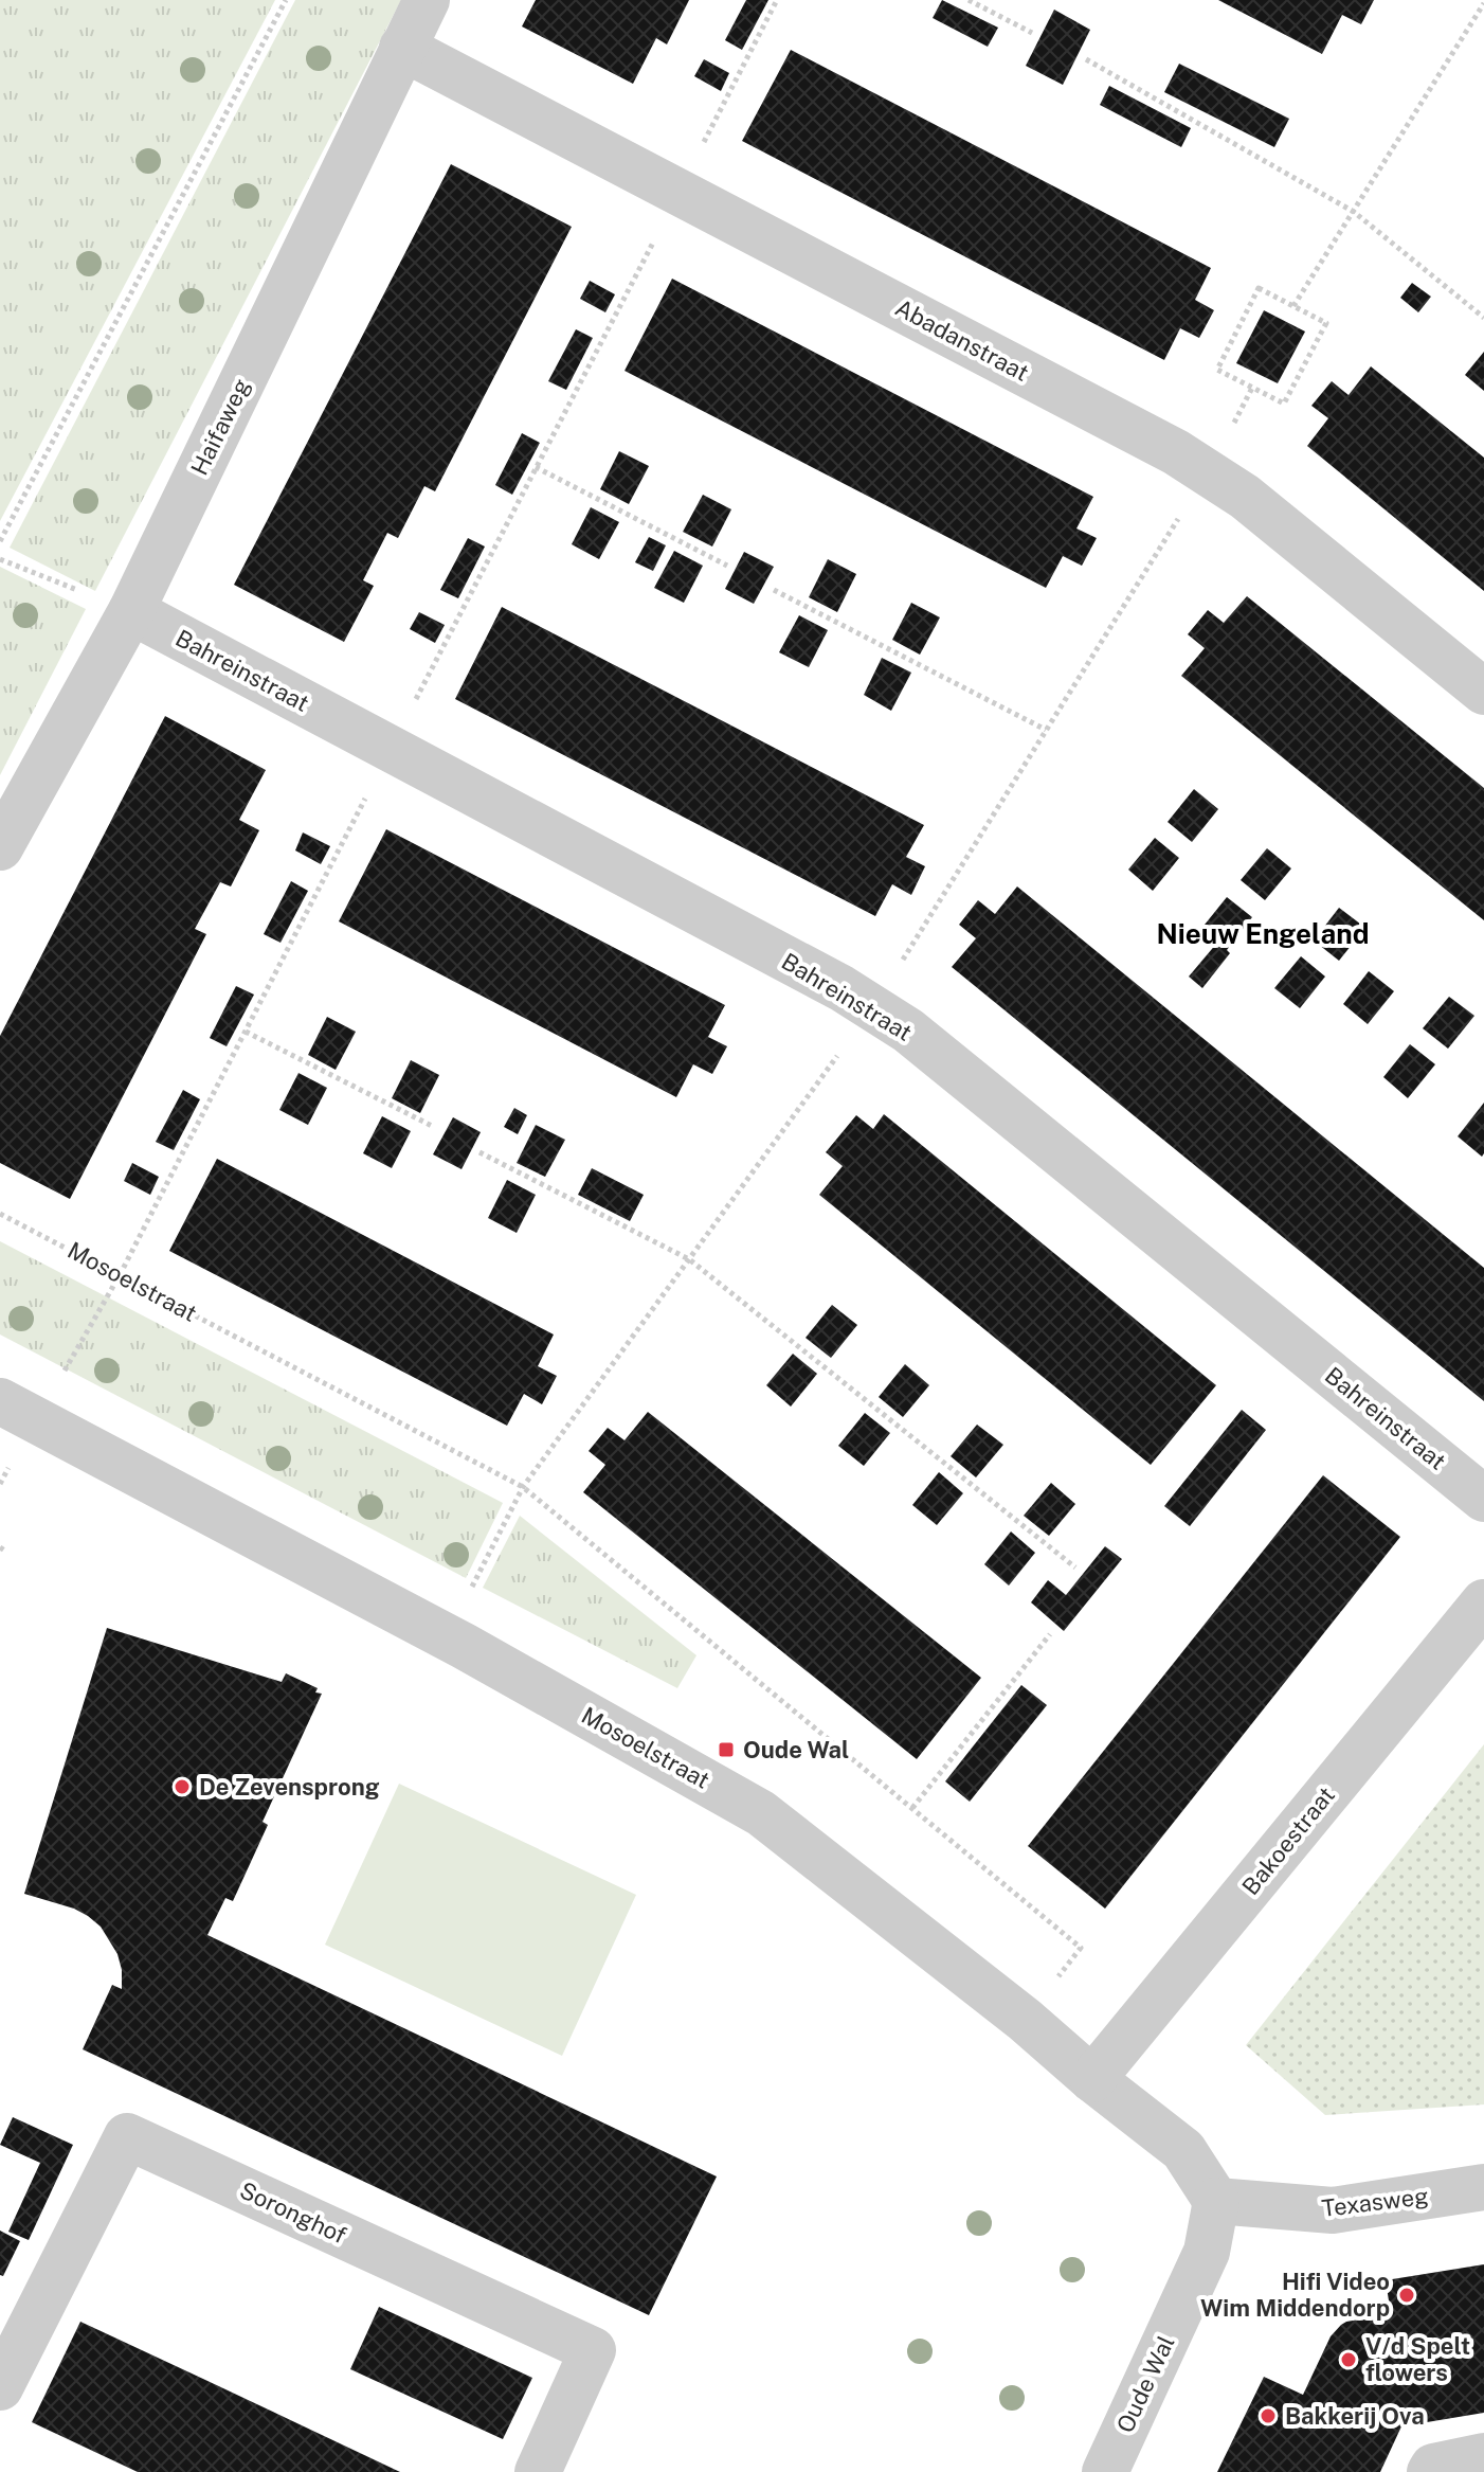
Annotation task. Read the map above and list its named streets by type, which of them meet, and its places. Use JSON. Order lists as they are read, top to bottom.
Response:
{
  "streets": {
    "street": [
      "Abadanstraat",
      "Haifaweg",
      "Bahreinstraat",
      "Mosoelstraat",
      "Bakoestraat",
      "Texasweg",
      "Soronghof",
      "Oude Wal"
    ]
  },
  "crossings": [
    ["Abadanstraat", "Haifaweg"],
    ["Haifaweg", "Bahreinstraat"],
    ["Mosoelstraat", "Bakoestraat"],
    ["Mosoelstraat", "Texasweg"],
    ["Mosoelstraat", "Oude Wal"],
    ["Texasweg", "Oude Wal"]
  ],
  "districts": ["Nieuw Engeland"],
  "places": {
    "transit": ["Oude Wal"],
    "other": [
      "De Zevensprong",
      "Hifi Video Wim Middendorp",
      "V/d Spelt flowers",
      "Bakkerij Ova"
    ]
  }
}
